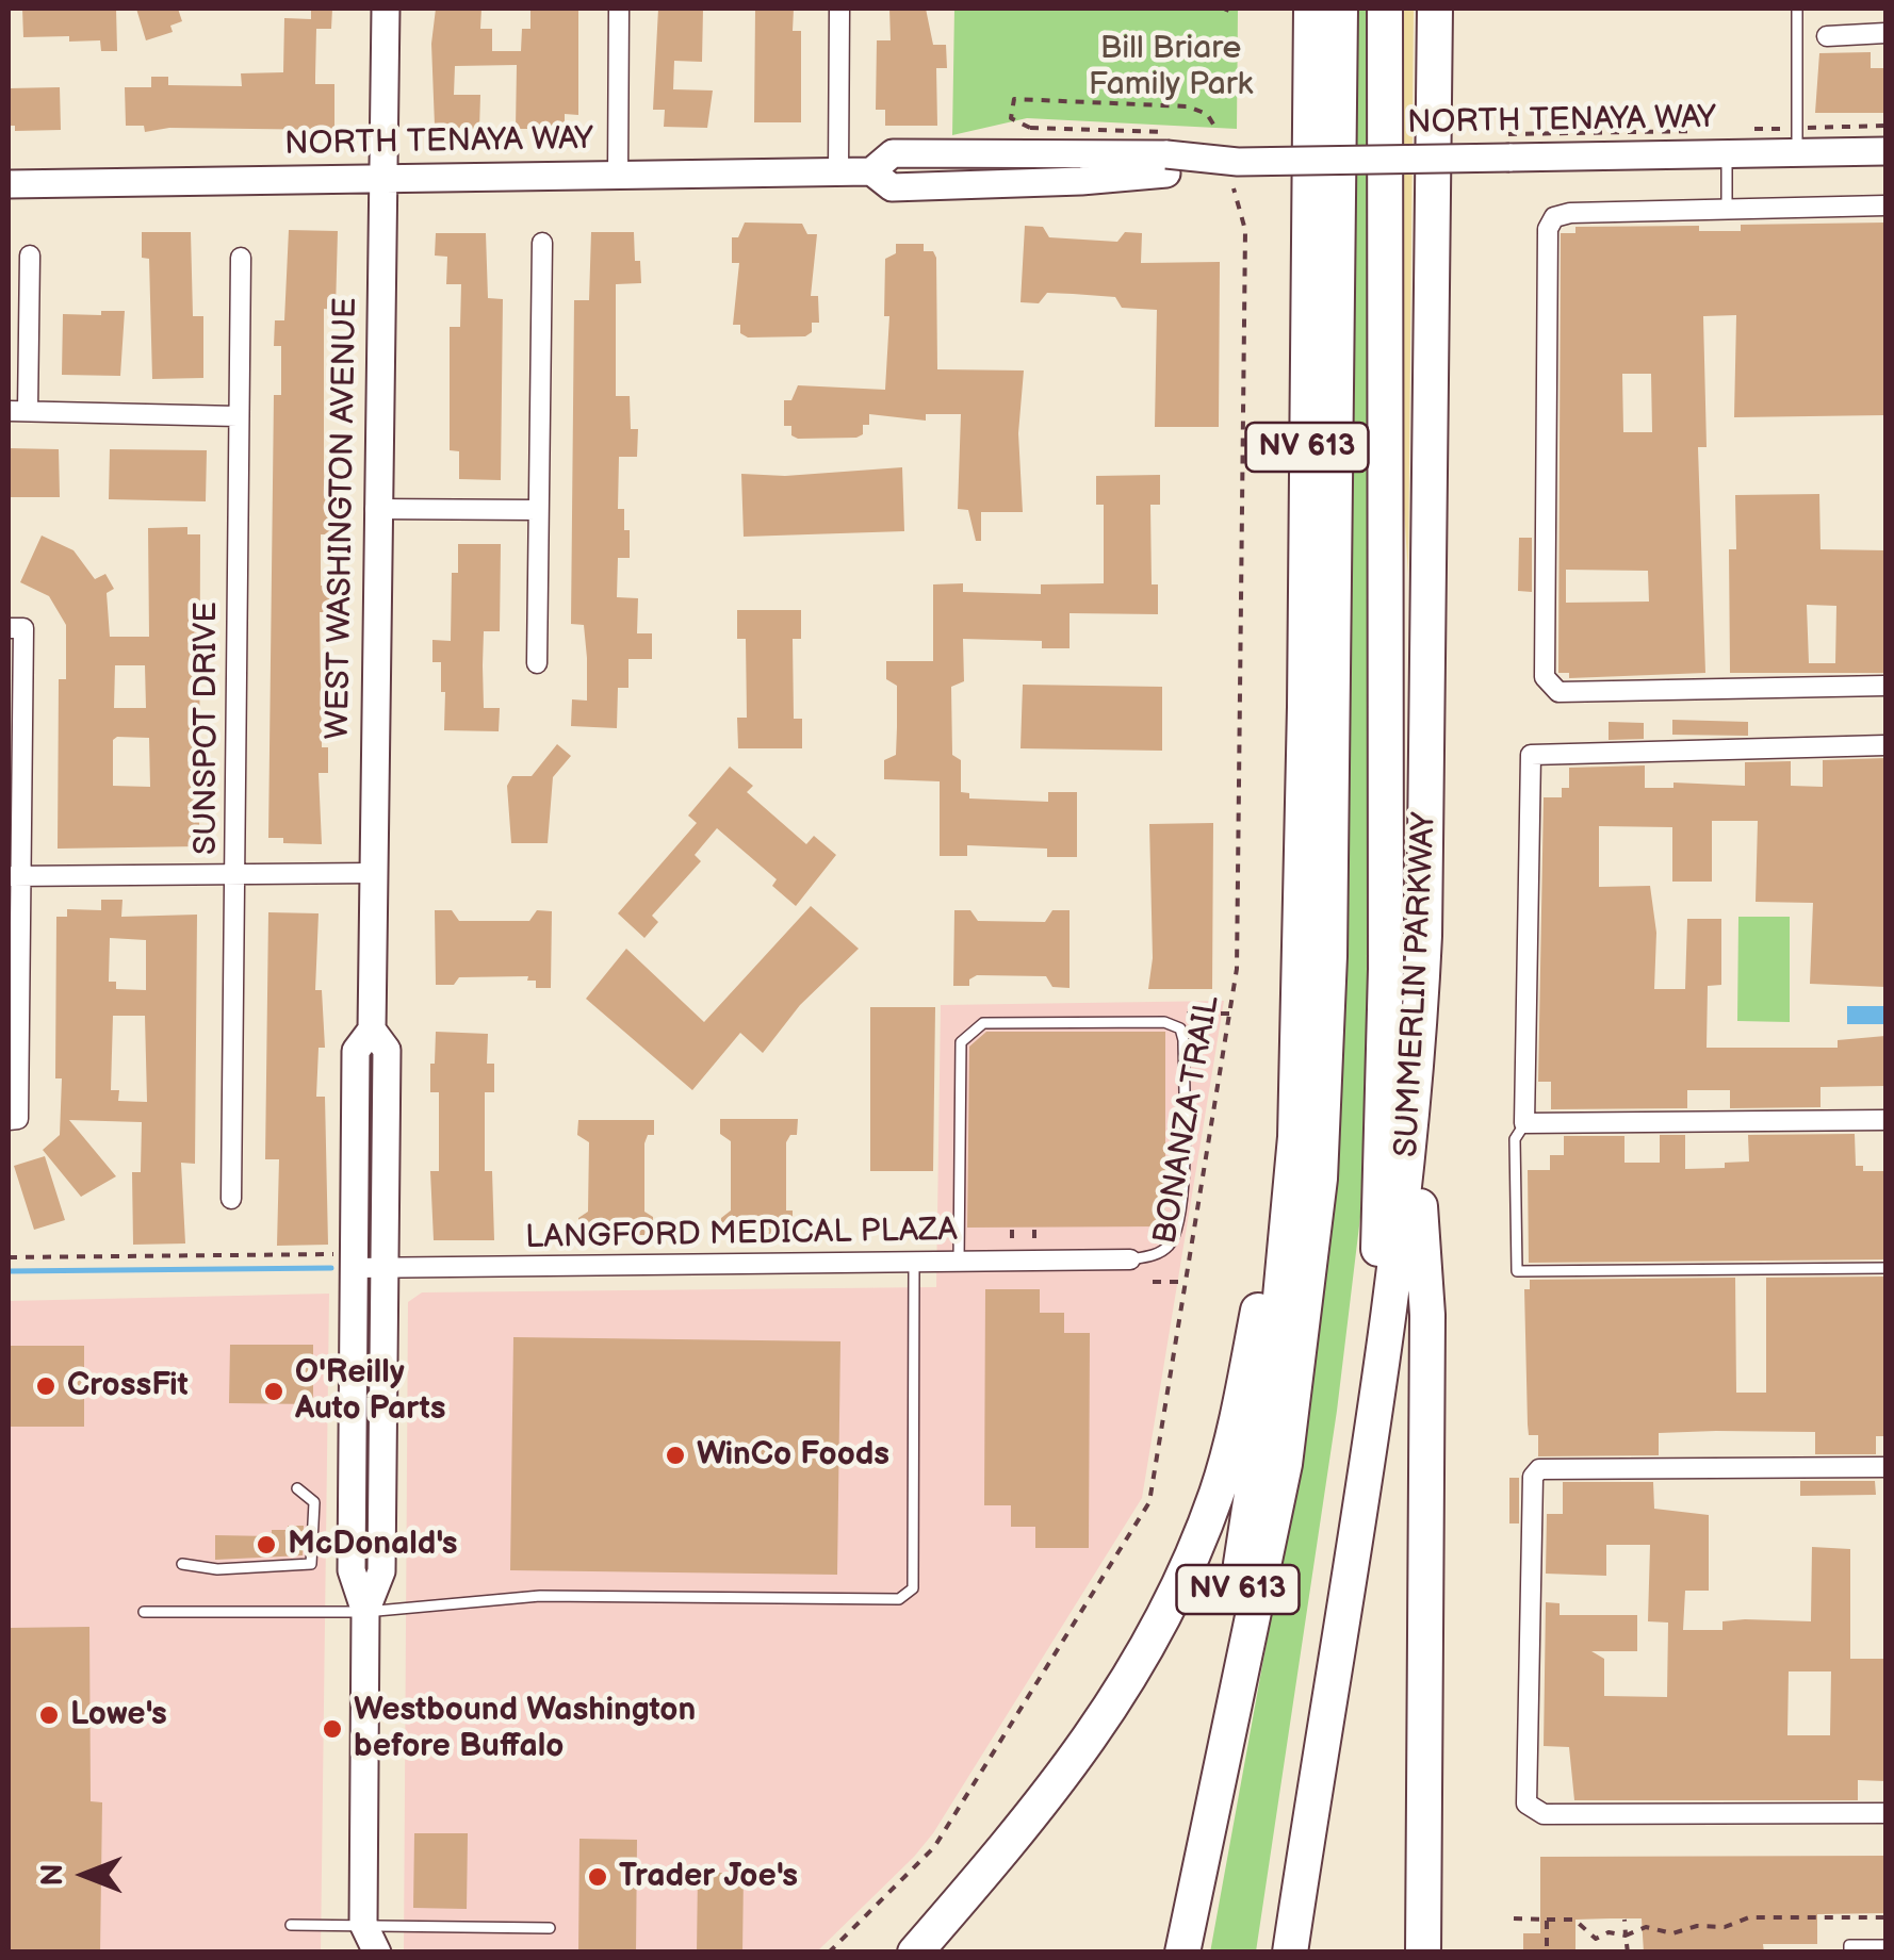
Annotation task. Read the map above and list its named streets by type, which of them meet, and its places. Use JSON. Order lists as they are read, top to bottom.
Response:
{
  "streets": {
    "highway": ["NV 613", "SUMMERLIN PARKWAY"],
    "main road": ["NORTH TENAYA WAY", "WEST WASHINGTON AVENUE"],
    "street": ["SUNSPOT DRIVE", "LANGFORD MEDICAL PLAZA"],
    "path": ["BONANZA TRAIL"]
  },
  "crossings": [
    ["NORTH TENAYA WAY", "WEST WASHINGTON AVENUE"],
    ["NORTH TENAYA WAY", "BONANZA TRAIL"],
    ["WEST WASHINGTON AVENUE", "LANGFORD MEDICAL PLAZA"]
  ],
  "parks": ["Bill Briare Family Park"],
  "places": [
    "CrossFit",
    "O'Reilly Auto Parts",
    "WinCo Foods",
    "McDonald's",
    "Lowe's",
    "Westbound Washington before Buffalo",
    "Trader Joe's"
  ],
  "north": "left"
}
